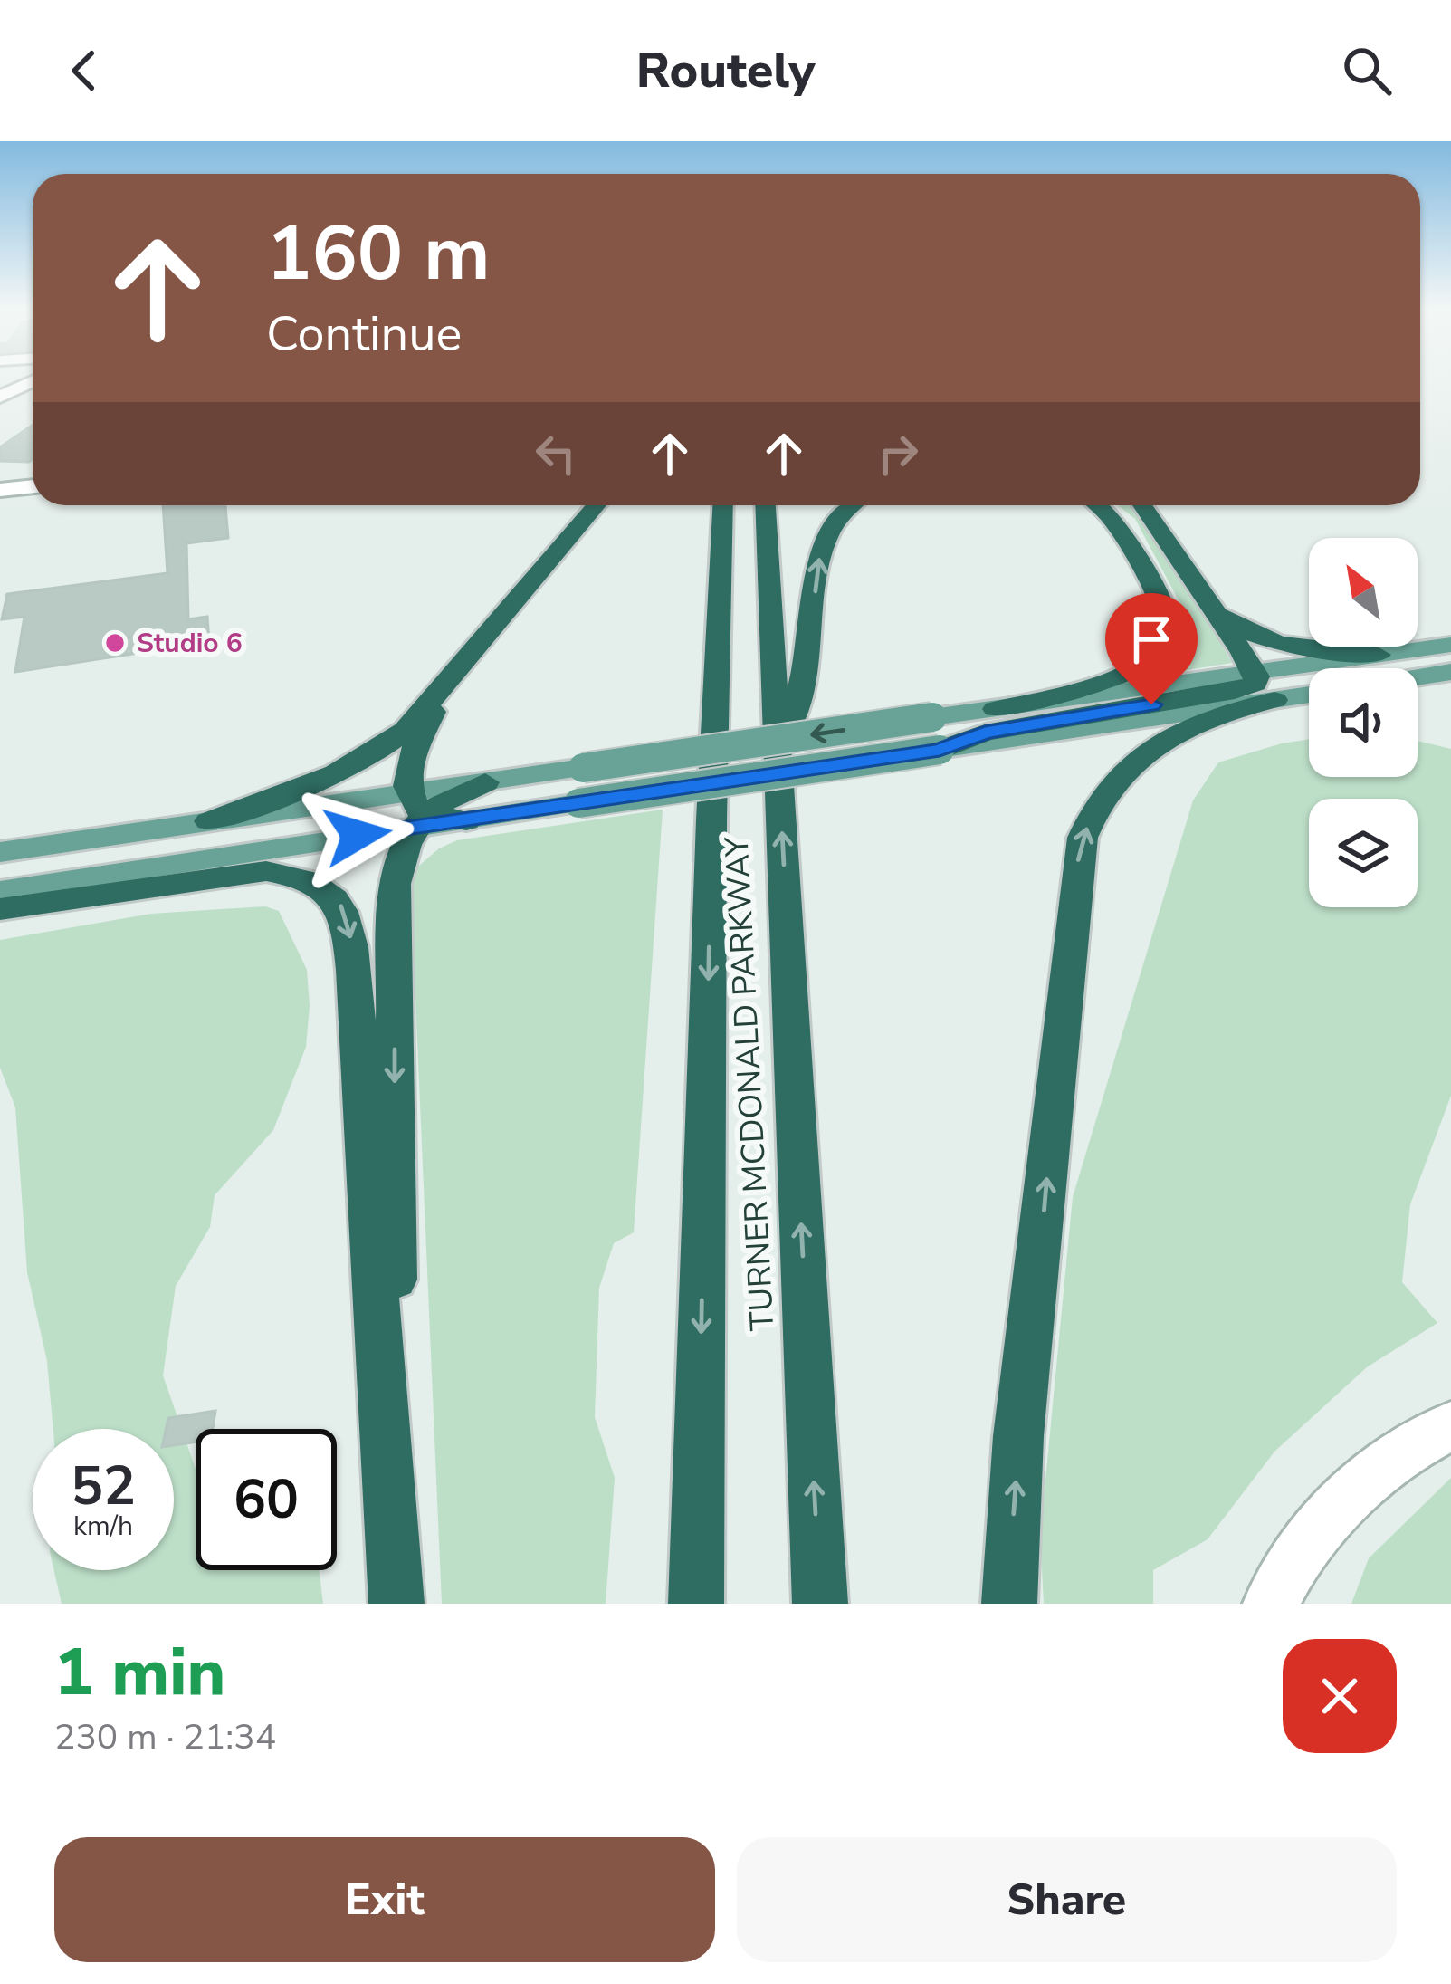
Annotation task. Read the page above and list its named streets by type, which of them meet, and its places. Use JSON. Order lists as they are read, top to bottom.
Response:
{
  "streets": {
    "highway": ["TURNER MCDONALD PARKWAY"]
  },
  "places": ["Studio 6"],
  "north": "top left",
  "page": {
    "header": "Routely",
    "turn": ["160 m", "Continue"],
    "speed": "52 km/h",
    "limit": "60",
    "heading": ["1 min", "230 m · 21:34"],
    "buttons": ["Exit", "Share"]
  }
}
